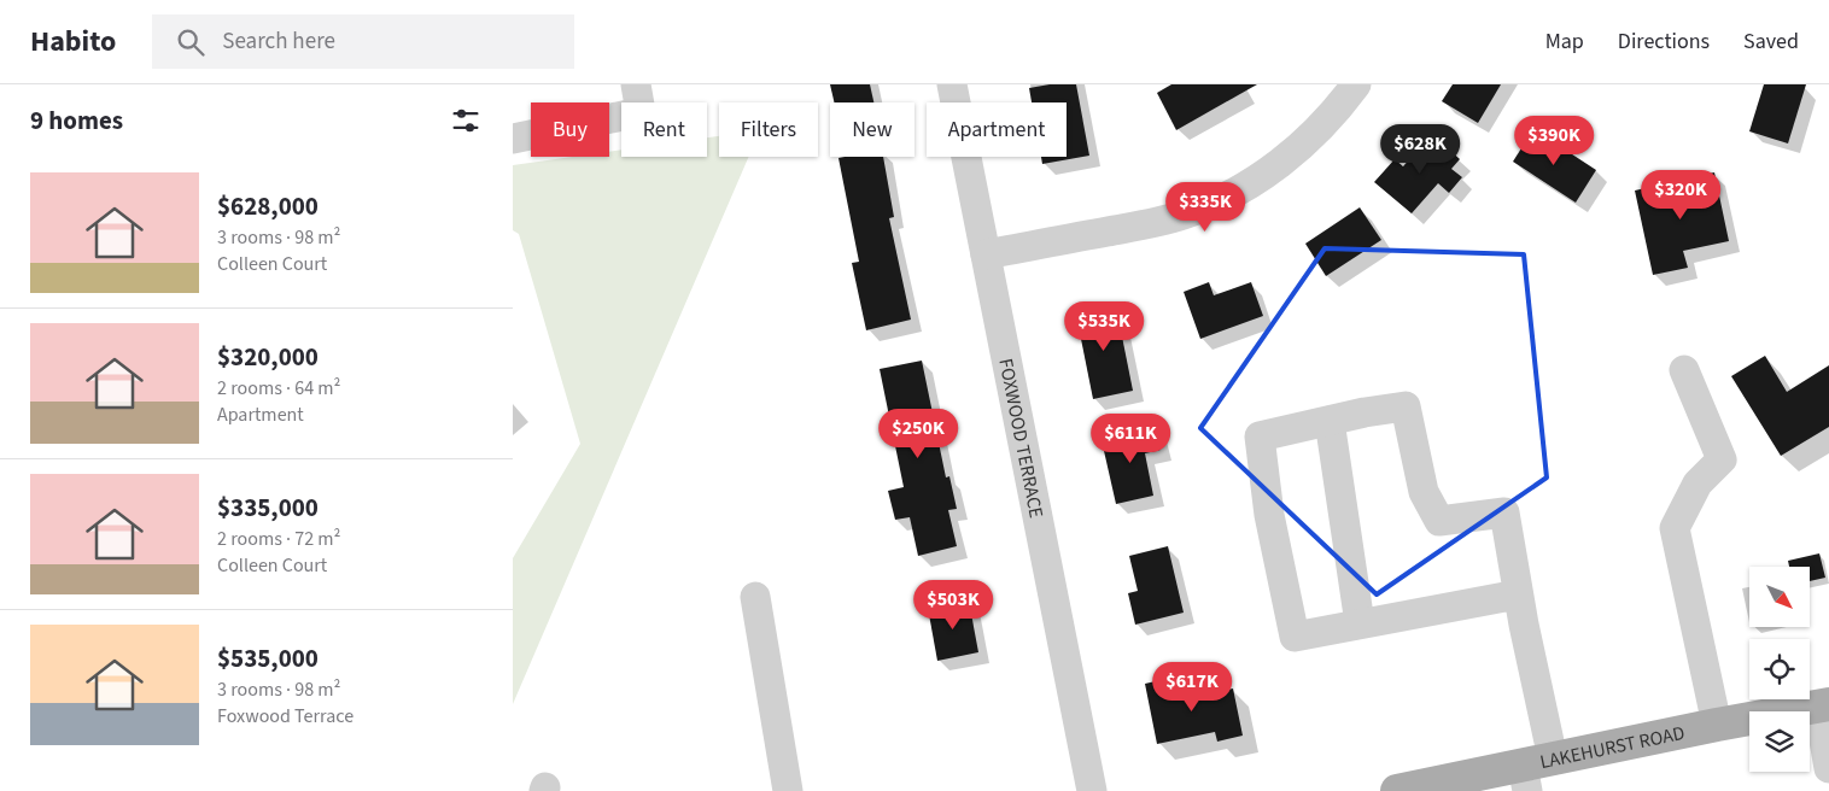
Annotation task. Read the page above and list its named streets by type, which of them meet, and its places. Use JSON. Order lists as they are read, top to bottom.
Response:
{
  "streets": {
    "main road": ["LAKEHURST ROAD"],
    "street": ["FOXWOOD TERRACE"]
  },
  "north": "bottom right",
  "page": {
    "header": "Habito",
    "search": "Search here",
    "nav": ["Map", "Directions", "Saved"],
    "heading": "9 homes",
    "chip": [
      "Buy",
      "Rent",
      "Filters",
      "New",
      "Apartment"
    ],
    "price": [
      "$390K",
      "$628K",
      "$320K",
      "$335K",
      "$535K",
      "$250K",
      "$611K",
      "$503K",
      "$617K"
    ],
    "list": [
      {
        "name": "$628,000",
        "note": "3 rooms · 98 m² · Colleen Court"
      },
      {
        "name": "$320,000",
        "note": "2 rooms · 64 m² · Apartment"
      },
      {
        "name": "$335,000",
        "note": "2 rooms · 72 m² · Colleen Court"
      },
      {
        "name": "$535,000",
        "note": "3 rooms · 98 m² · Foxwood Terrace"
      }
    ]
  }
}
